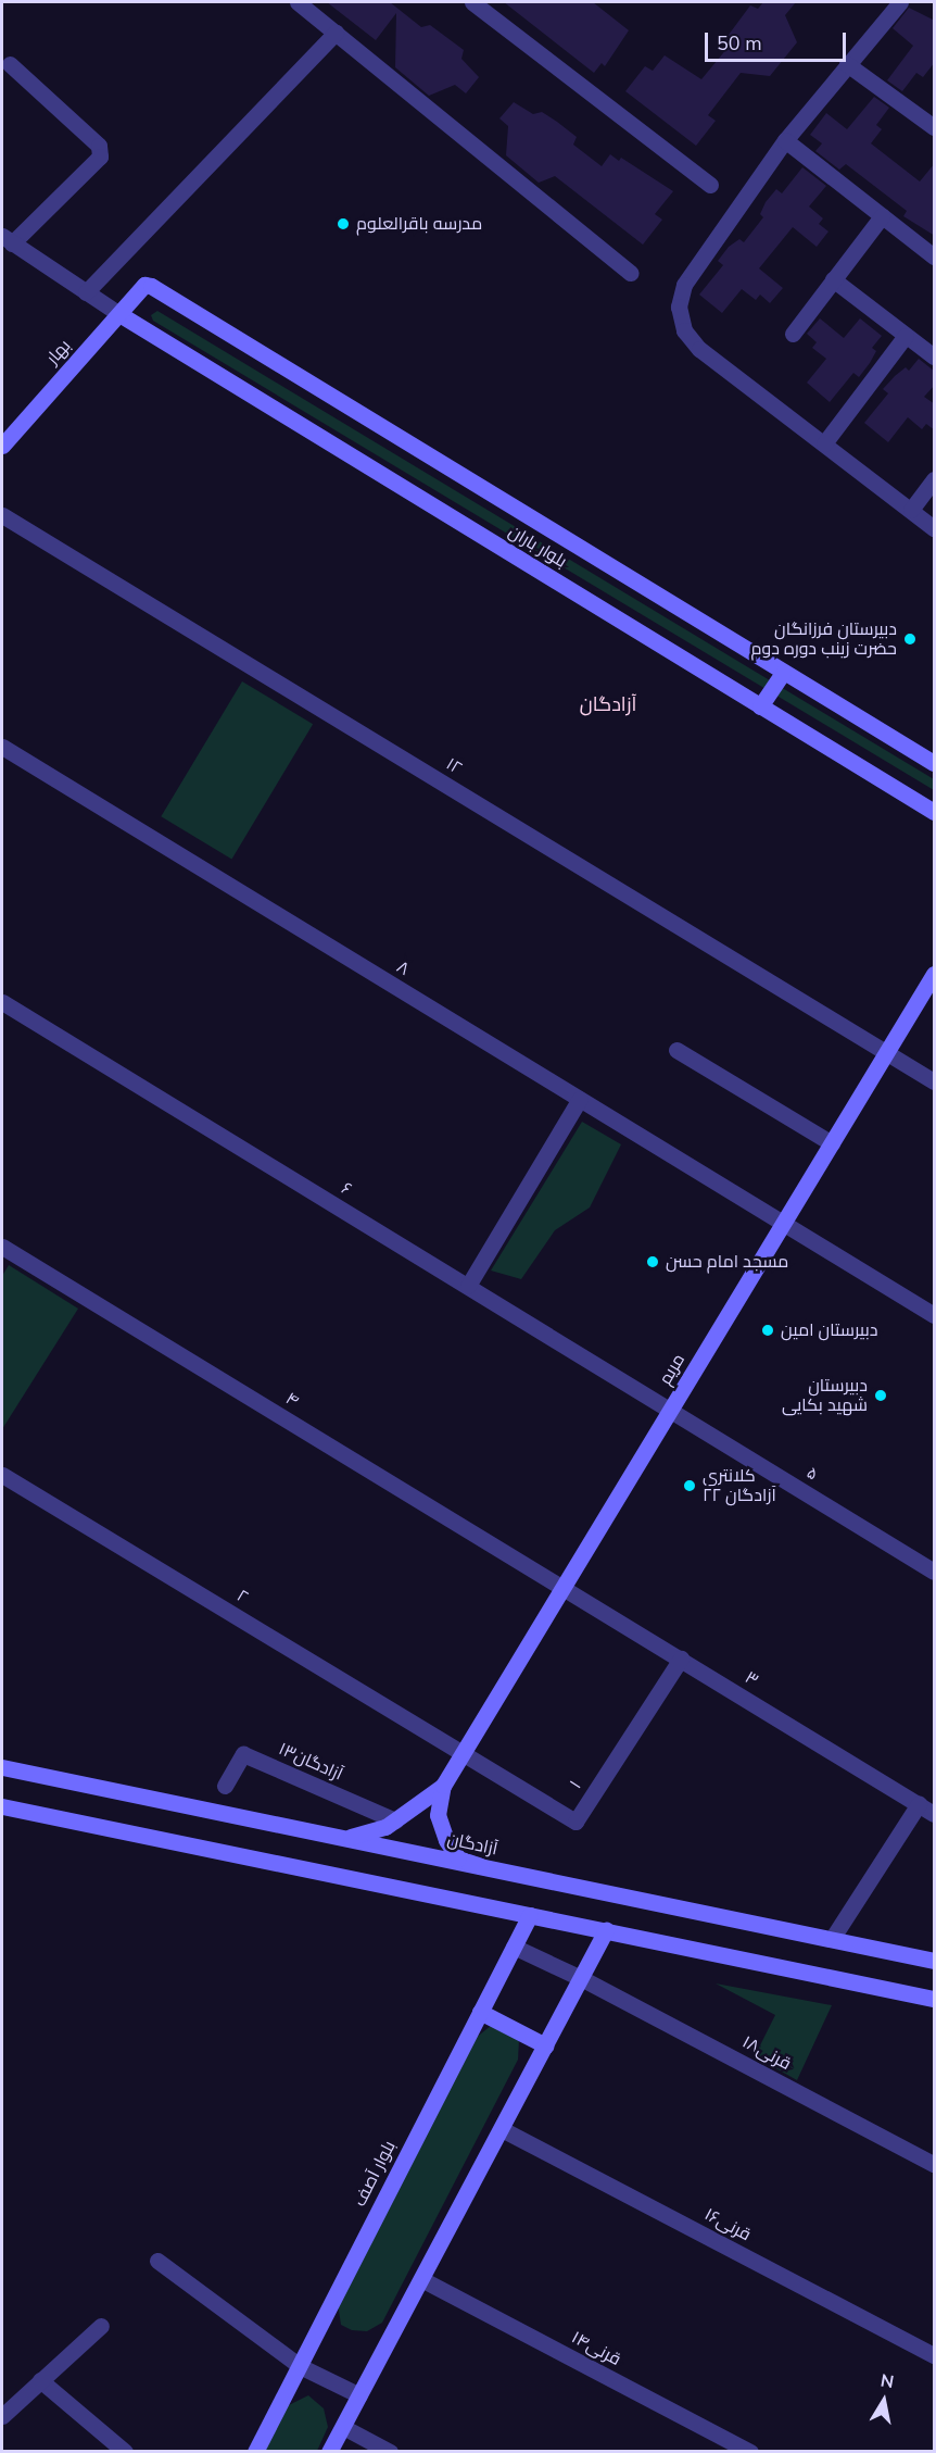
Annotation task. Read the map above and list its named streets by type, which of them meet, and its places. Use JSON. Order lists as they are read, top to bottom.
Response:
{
  "streets": {
    "street": [
      "بهار",
      "بلوار باران",
      "۱۲",
      "۸",
      "۶",
      "مریم",
      "۴",
      "۵",
      "۲",
      "۳",
      "آزادگان۱۳",
      "۱",
      "آزادگان",
      "قرنی۱۸",
      "بلوار آصف",
      "قرنی۱۶",
      "قرنی۱۴"
    ]
  },
  "crossings": [
    ["بهار", "بلوار باران"],
    ["۱۲", "مریم"],
    ["۸", "مریم"],
    ["۶", "مریم"],
    ["۶", "۵"],
    ["مریم", "۴"],
    ["مریم", "۵"],
    ["مریم", "۲"],
    ["مریم", "۳"],
    ["مریم", "۱"],
    ["۴", "۳"],
    ["۲", "۱"],
    ["۳", "۱"],
    ["قرنی۱۸", "بلوار آصف"]
  ],
  "districts": ["آزادگان"],
  "places": [
    "مدرسه باقرالعلوم",
    "دبیرستان فرزانگان حضرت زینب دوره دوم",
    "مسجد امام حسن",
    "دبیرستان امین",
    "دبیرستان شهید بکایی",
    "کلانتری ۲۲ آزادگان"
  ],
  "scale_bar": "50 m",
  "north": "top"
}
